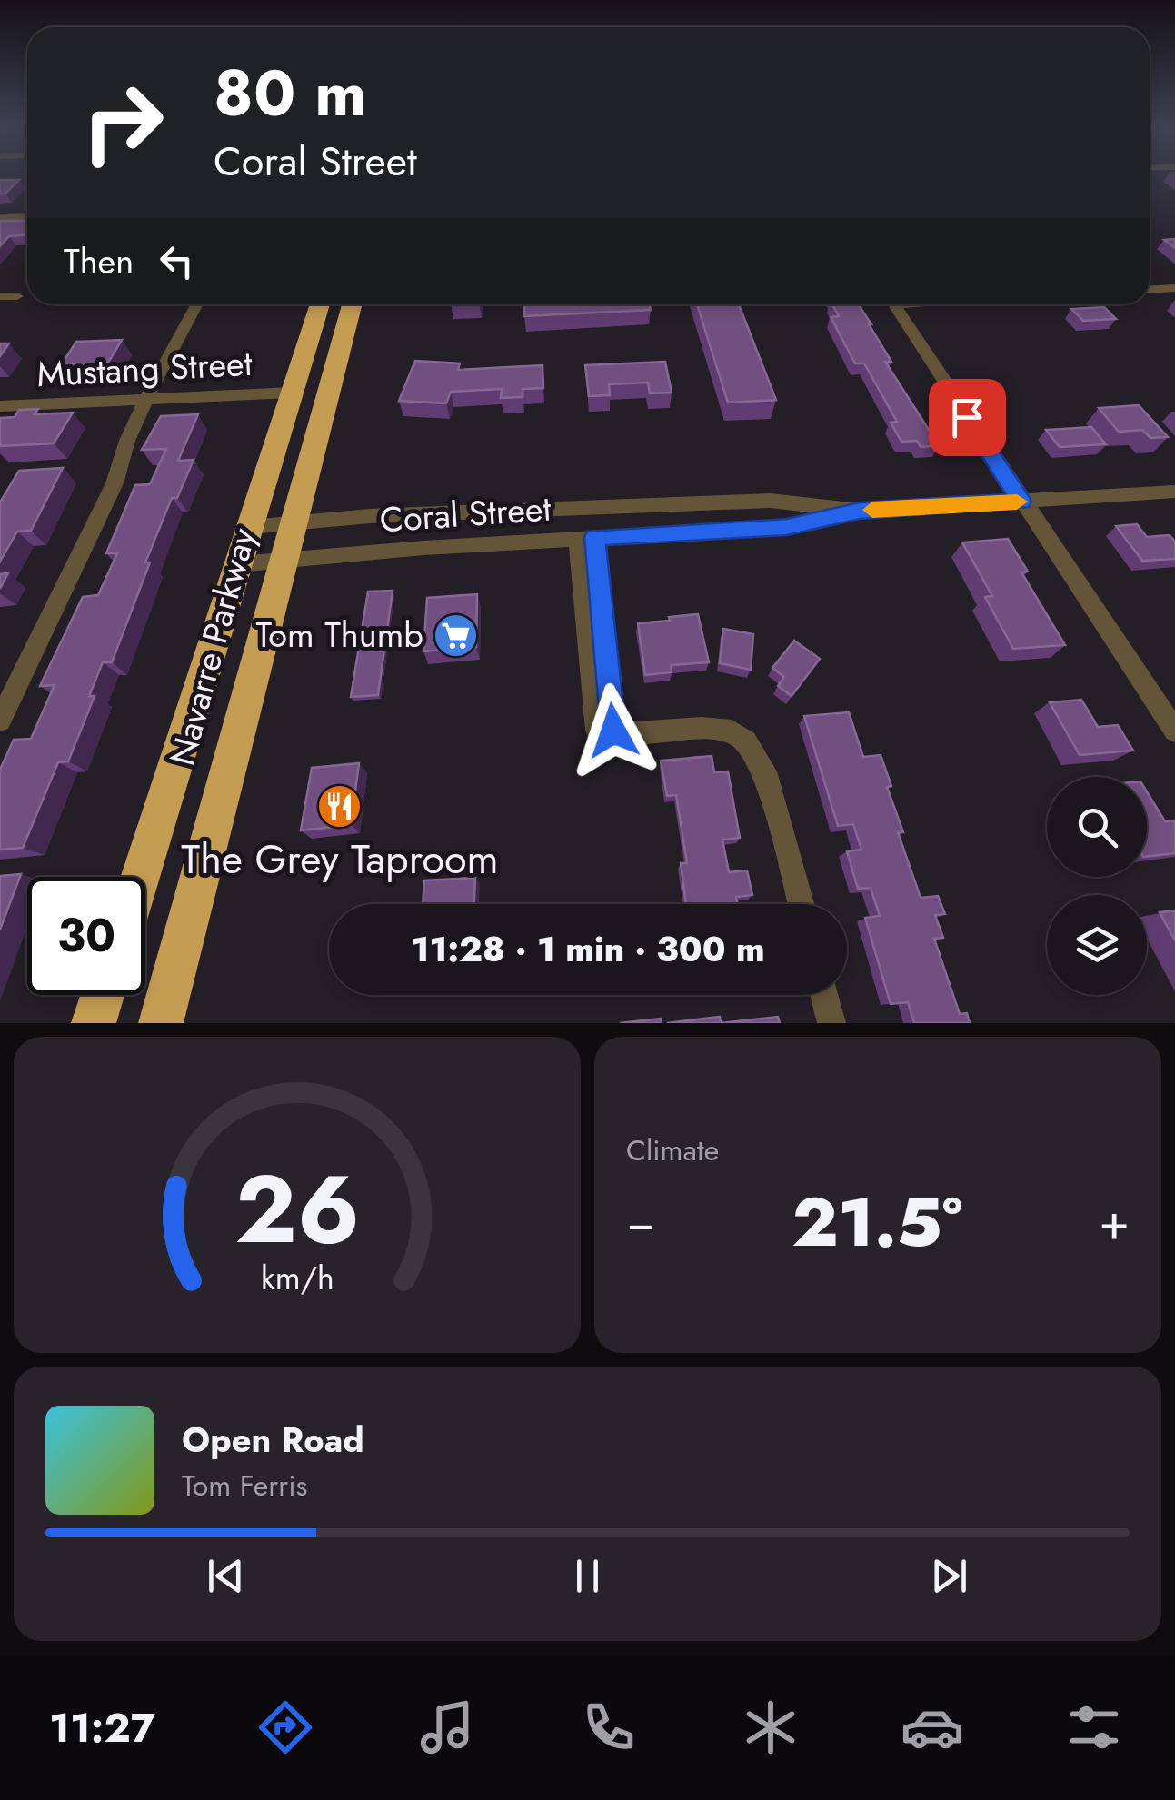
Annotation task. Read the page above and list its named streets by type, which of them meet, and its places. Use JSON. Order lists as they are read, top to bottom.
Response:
{
  "streets": {
    "highway": ["Navarre Parkway"],
    "street": ["Mustang Street", "Coral Street"]
  },
  "crossings": [
    ["Mustang Street", "Navarre Parkway"],
    ["Coral Street", "Navarre Parkway"]
  ],
  "places": {
    "supermarket": ["Tom Thumb"],
    "restaurant": ["The Grey Taproom"]
  },
  "page": {
    "turn": ["80 m", "Coral Street"],
    "then": "Then",
    "limit": "30",
    "trip": "11:28 · 1 min · 300 m",
    "tile": "Climate",
    "heat": ["−", "21.5°", "+"],
    "song": ["Open Road", "Tom Ferris"],
    "tabs": "11:27",
    "gauge": ["26", "km/h"]
  }
}
